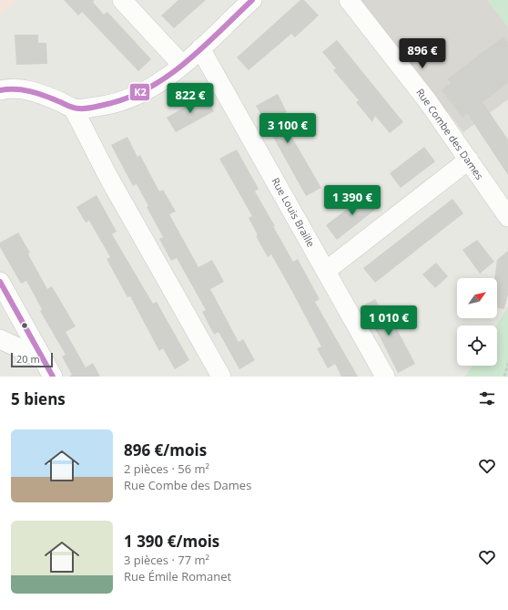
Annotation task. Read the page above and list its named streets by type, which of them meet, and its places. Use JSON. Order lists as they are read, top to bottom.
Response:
{
  "streets": {
    "street": ["Rue Combe des Dames", "Rue Louis Braille"]
  },
  "lines": ["transit line K2"],
  "scale_bar": "20 m",
  "north": "top right",
  "page": {
    "price": [
      "896 €",
      "822 €",
      "3 100 €",
      "1 390 €",
      "1 010 €"
    ],
    "scale": "20 m",
    "heading": "5 biens",
    "list": [
      {
        "name": "896 €/mois",
        "note": "2 pièces · 56 m² · Rue Combe des Dames"
      },
      {
        "name": "1 390 €/mois",
        "note": "3 pièces · 77 m² · Rue Émile Romanet"
      }
    ]
  }
}
